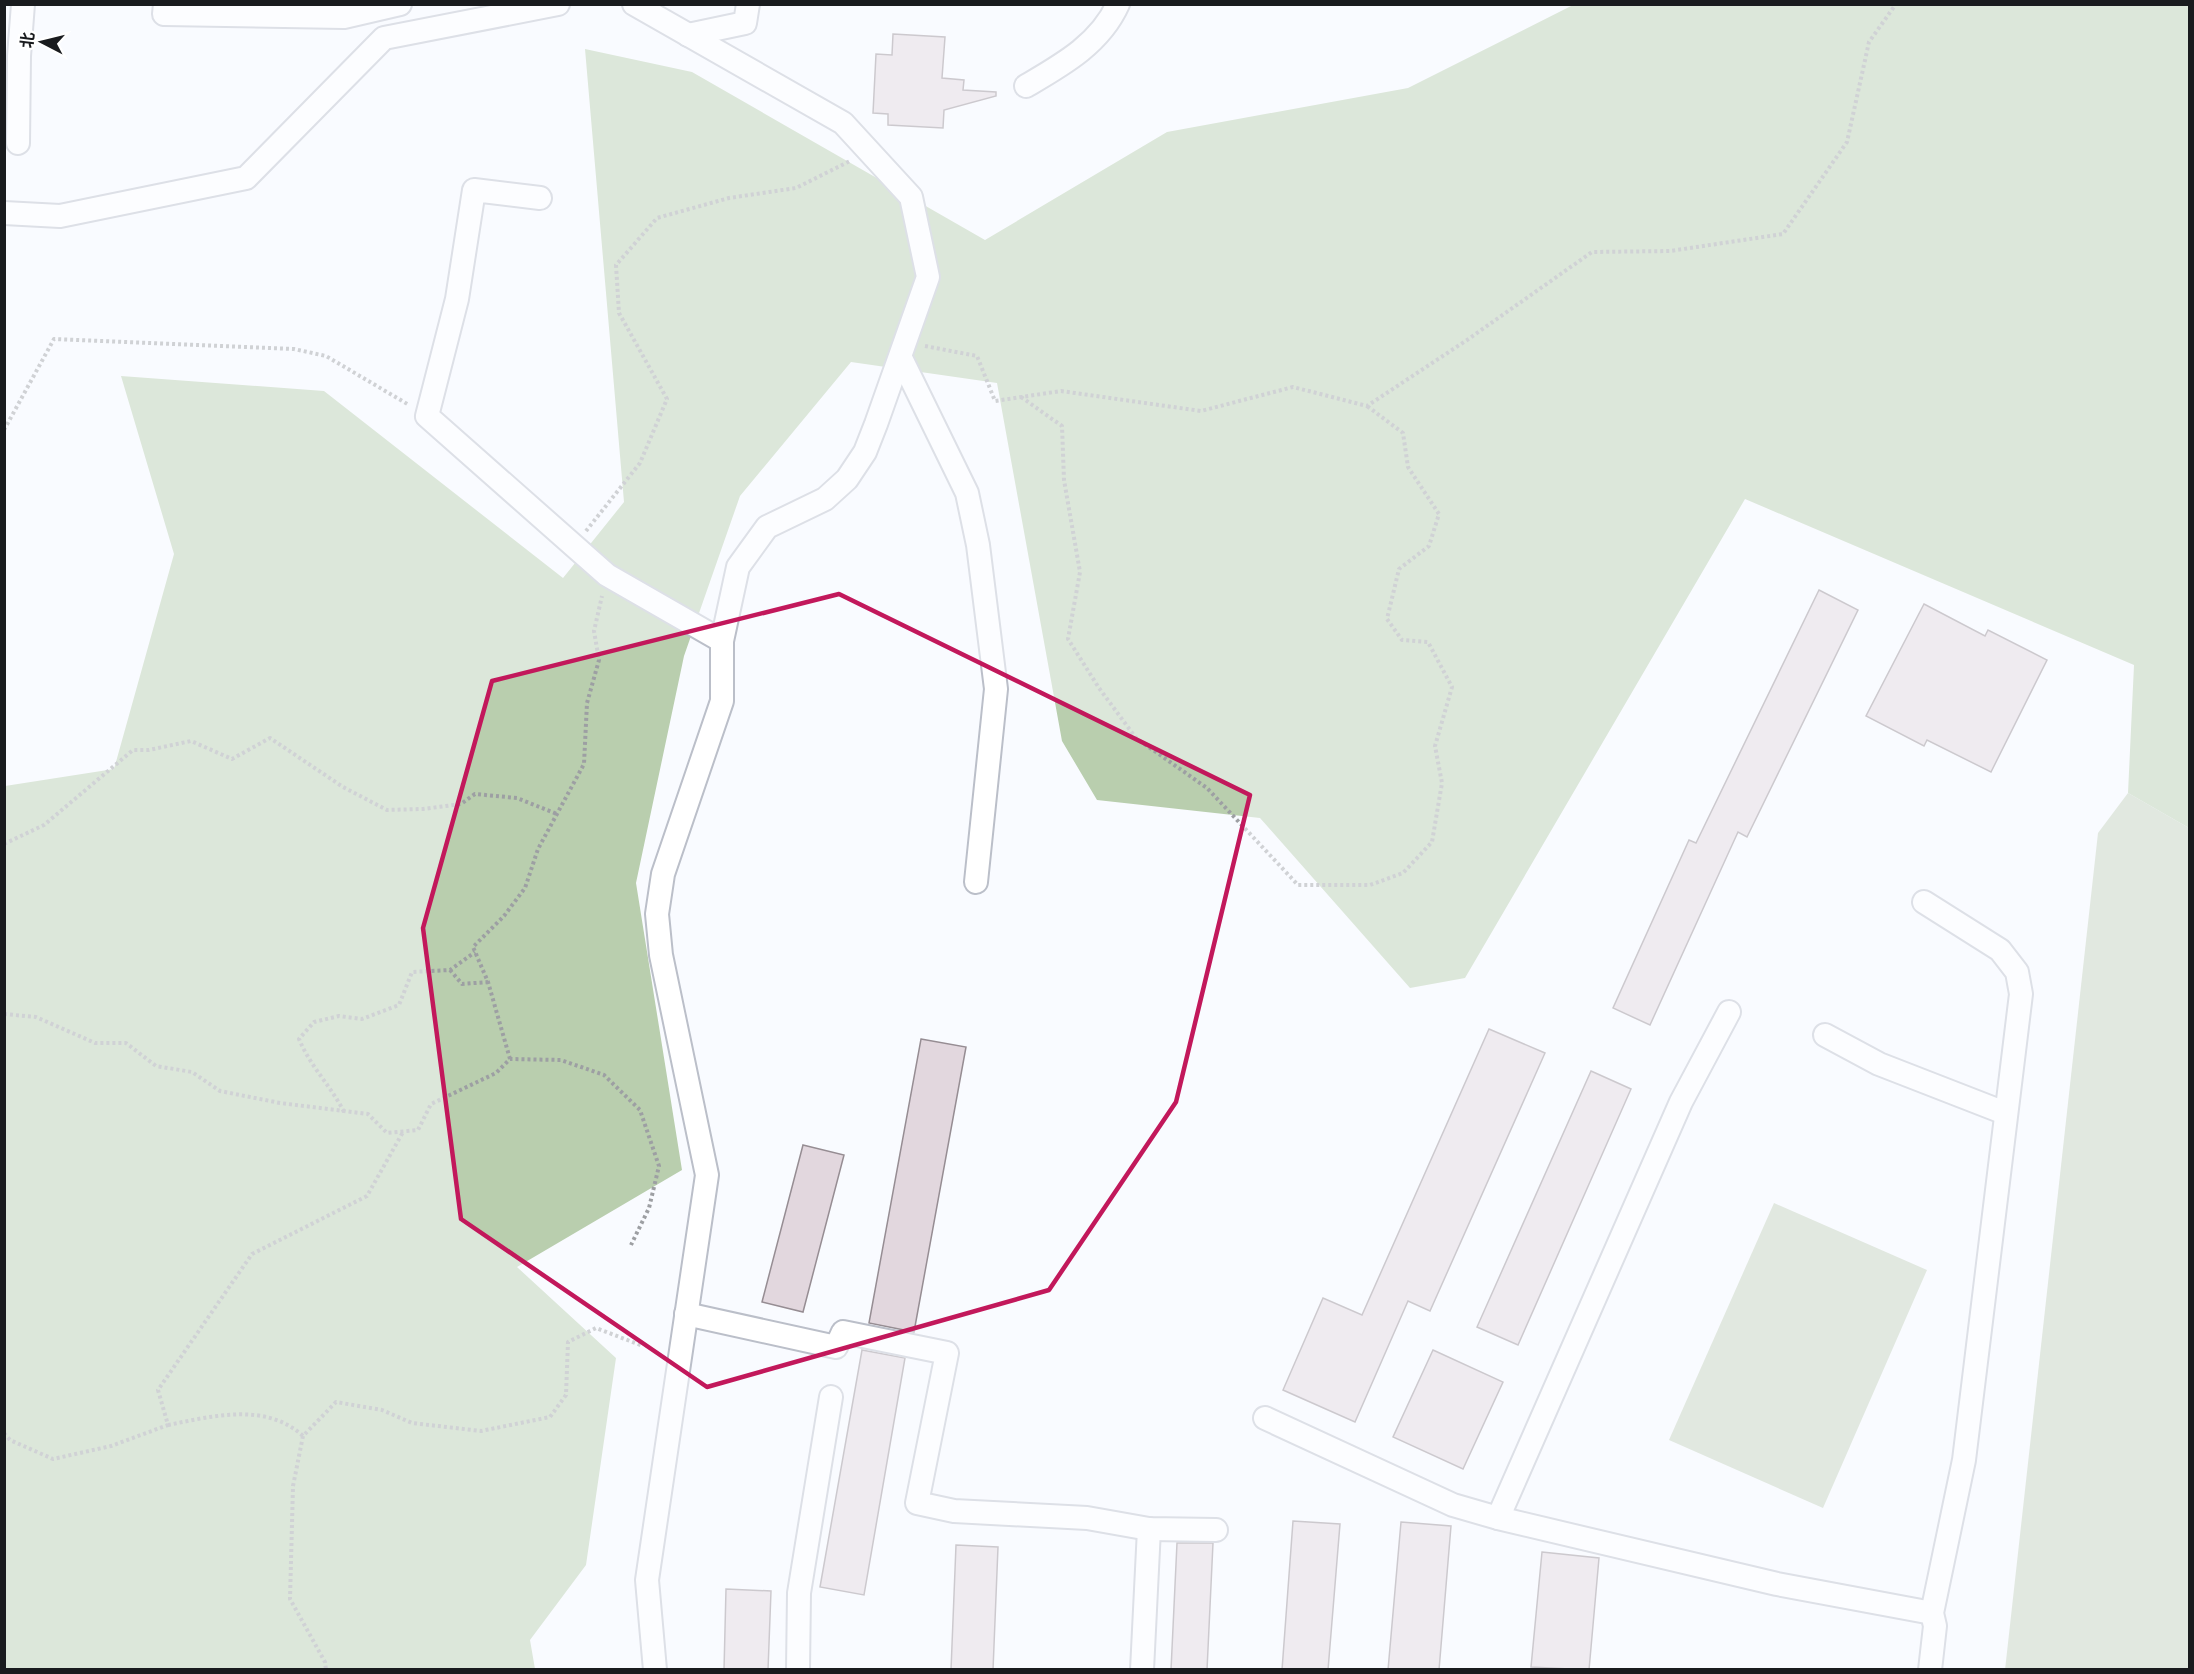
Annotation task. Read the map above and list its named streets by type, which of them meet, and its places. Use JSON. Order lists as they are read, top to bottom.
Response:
{
  "north": "left"
}
